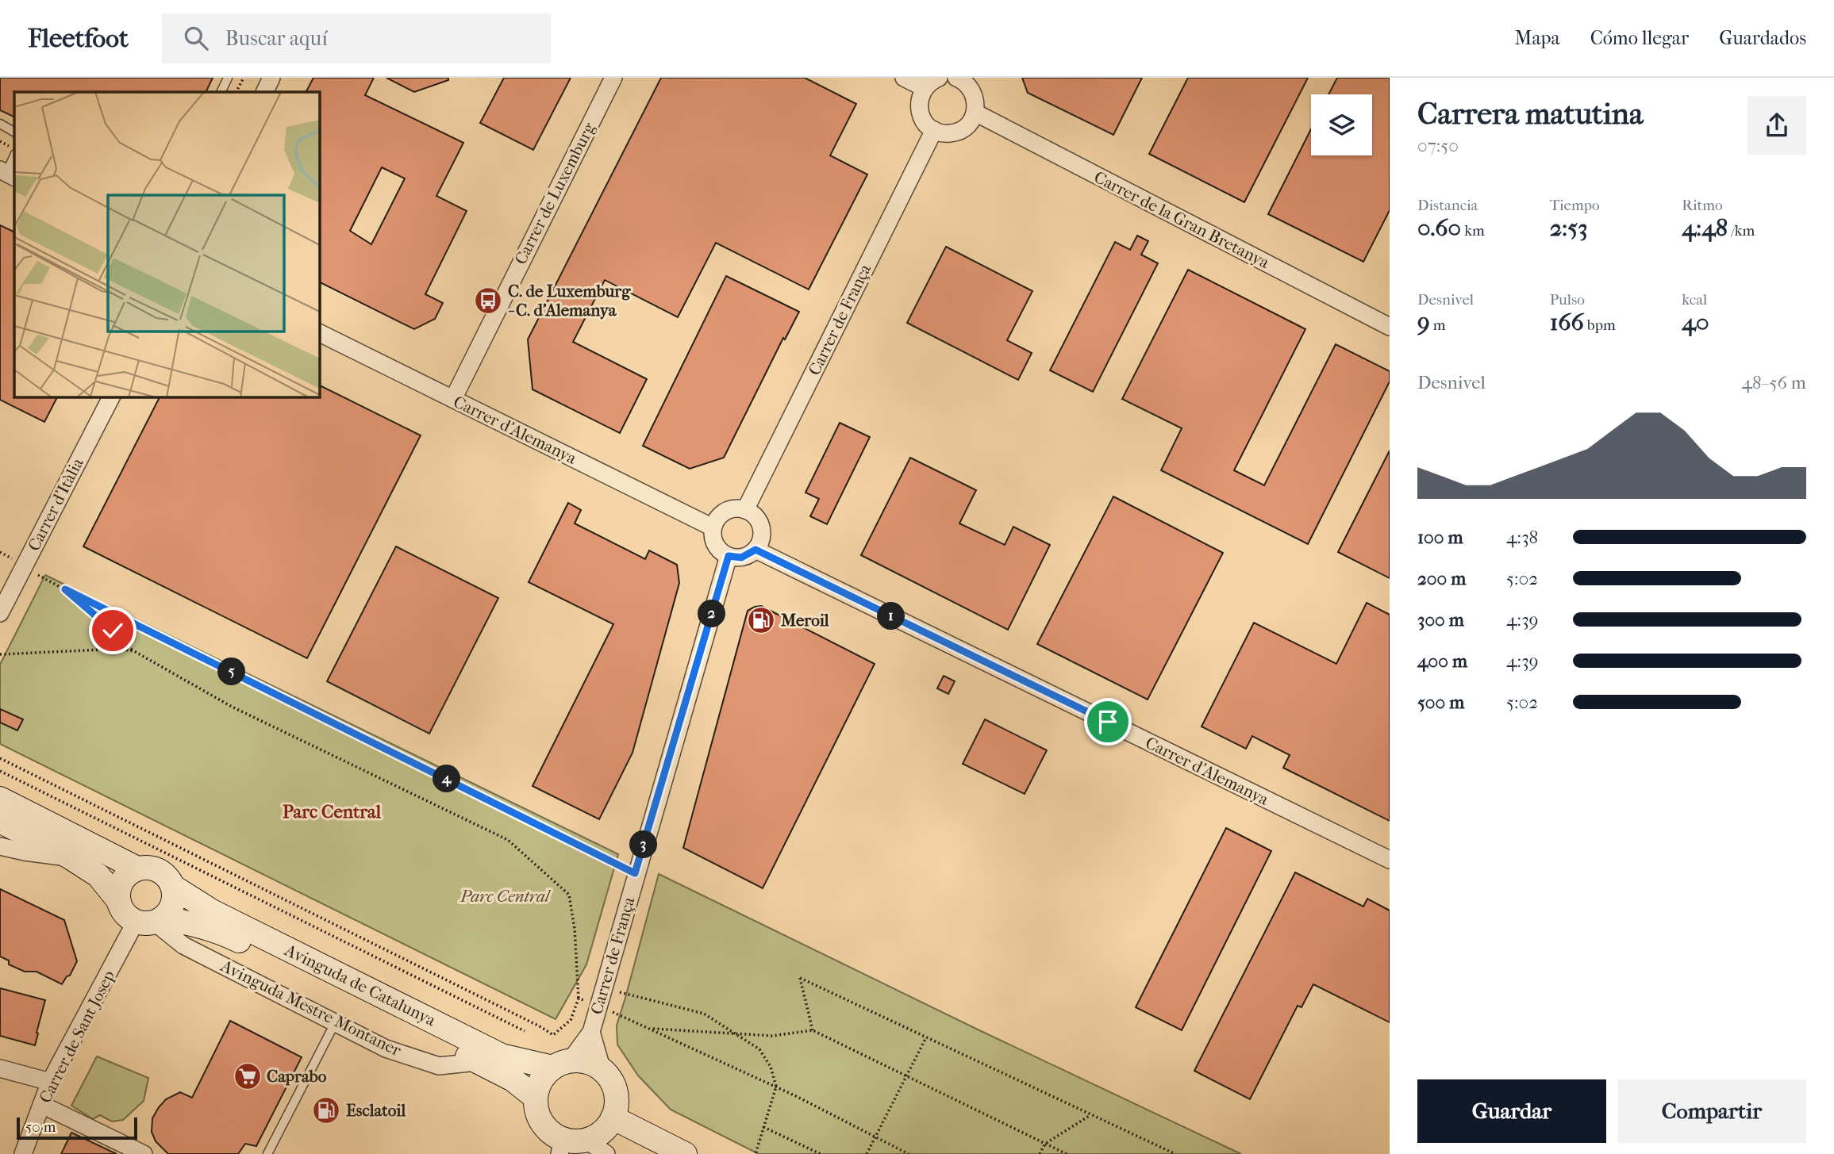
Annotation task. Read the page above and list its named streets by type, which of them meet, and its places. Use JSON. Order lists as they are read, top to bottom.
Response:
{
  "streets": {
    "street": [
      "Carrer de Luxemburg",
      "Carrer de la Gran Bretanya",
      "Carrer de França",
      "Carrer d'Alemanya",
      "Carrer d'Itàlia",
      "Avinguda de Catalunya",
      "Avinguda Mestre Montaner",
      "Carrer de Sant Josep"
    ]
  },
  "crossings": [
    ["Carrer de Luxemburg", "Carrer d'Alemanya"],
    ["Carrer de França", "Carrer d'Alemanya"],
    ["Carrer de França", "Avinguda de Catalunya"],
    ["Avinguda de Catalunya", "Avinguda Mestre Montaner"],
    ["Avinguda de Catalunya", "Carrer de Sant Josep"],
    ["Avinguda Mestre Montaner", "Carrer de Sant Josep"]
  ],
  "districts": ["Parc Central"],
  "parks": ["Parc Central"],
  "places": {
    "bus stop": ["C. de Luxemburg - C. d'Alemanya"],
    "fuel station": ["Meroil", "Esclatoil"],
    "supermarket": ["Caprabo"]
  },
  "scale_bar": "50 m",
  "page": {
    "header": "Fleetfoot",
    "search": "Buscar aquí",
    "nav": ["Mapa", "Cómo llegar", "Guardados"],
    "heading": ["Carrera matutina", "07:50"],
    "stats": [
      ["Distancia", "0.60 km"],
      ["Tiempo", "2:53"],
      ["Ritmo", "4:48 /km"],
      ["Desnivel", "9 m"],
      ["Pulso", "166 bpm"],
      ["kcal", "40"]
    ],
    "chart": ["Desnivel", "48–56 m"],
    "list": [
      {
        "name": "100 m",
        "note": "4:38"
      },
      {
        "name": "200 m",
        "note": "5:02"
      },
      {
        "name": "300 m",
        "note": "4:39"
      },
      {
        "name": "400 m",
        "note": "4:39"
      },
      {
        "name": "500 m",
        "note": "5:02"
      }
    ],
    "pins": [
      "2",
      "1",
      "5",
      "4",
      "3"
    ],
    "buttons": ["Guardar", "Compartir"],
    "scale": "50 m"
  }
}
